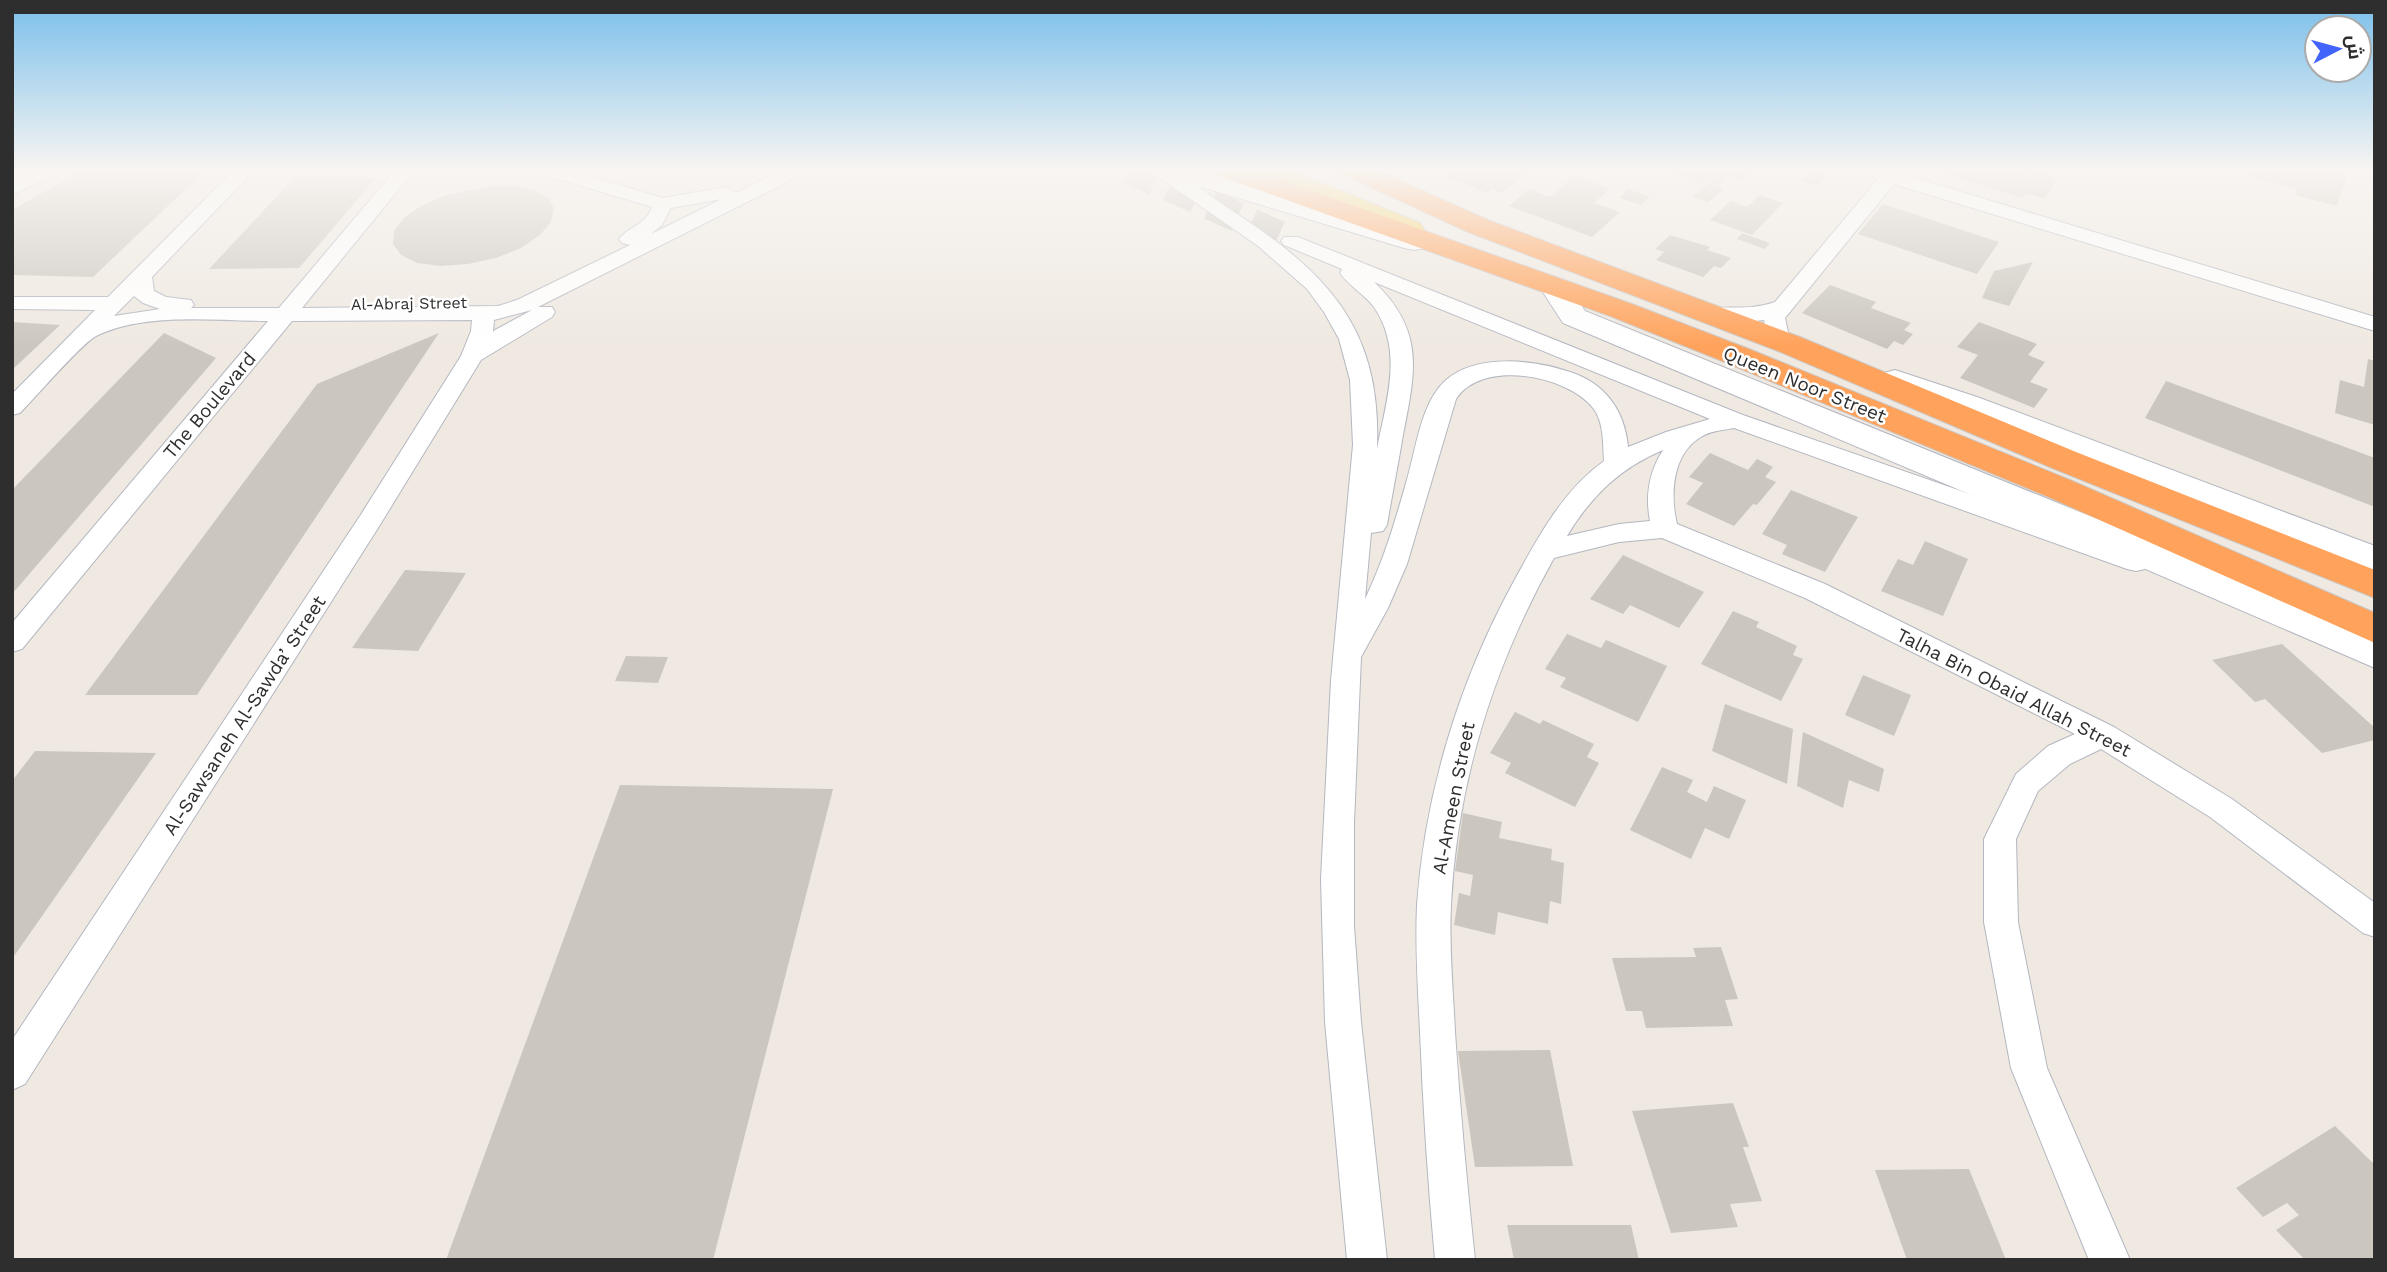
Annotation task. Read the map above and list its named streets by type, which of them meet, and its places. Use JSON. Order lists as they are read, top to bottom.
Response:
{
  "streets": {
    "highway": ["Queen Noor Street"],
    "street": [
      "Al-Abraj Street",
      "The Boulevard",
      "Talha Bin Obaid Allah Street",
      "Al-Sawsaneh Al-Sawda’ Street",
      "Al-Ameen Street"
    ]
  },
  "crossings": [
    ["Al-Abraj Street", "The Boulevard"],
    ["Al-Abraj Street", "Al-Sawsaneh Al-Sawda’ Street"],
    ["Talha Bin Obaid Allah Street", "Al-Ameen Street"]
  ],
  "north": "right"
}
